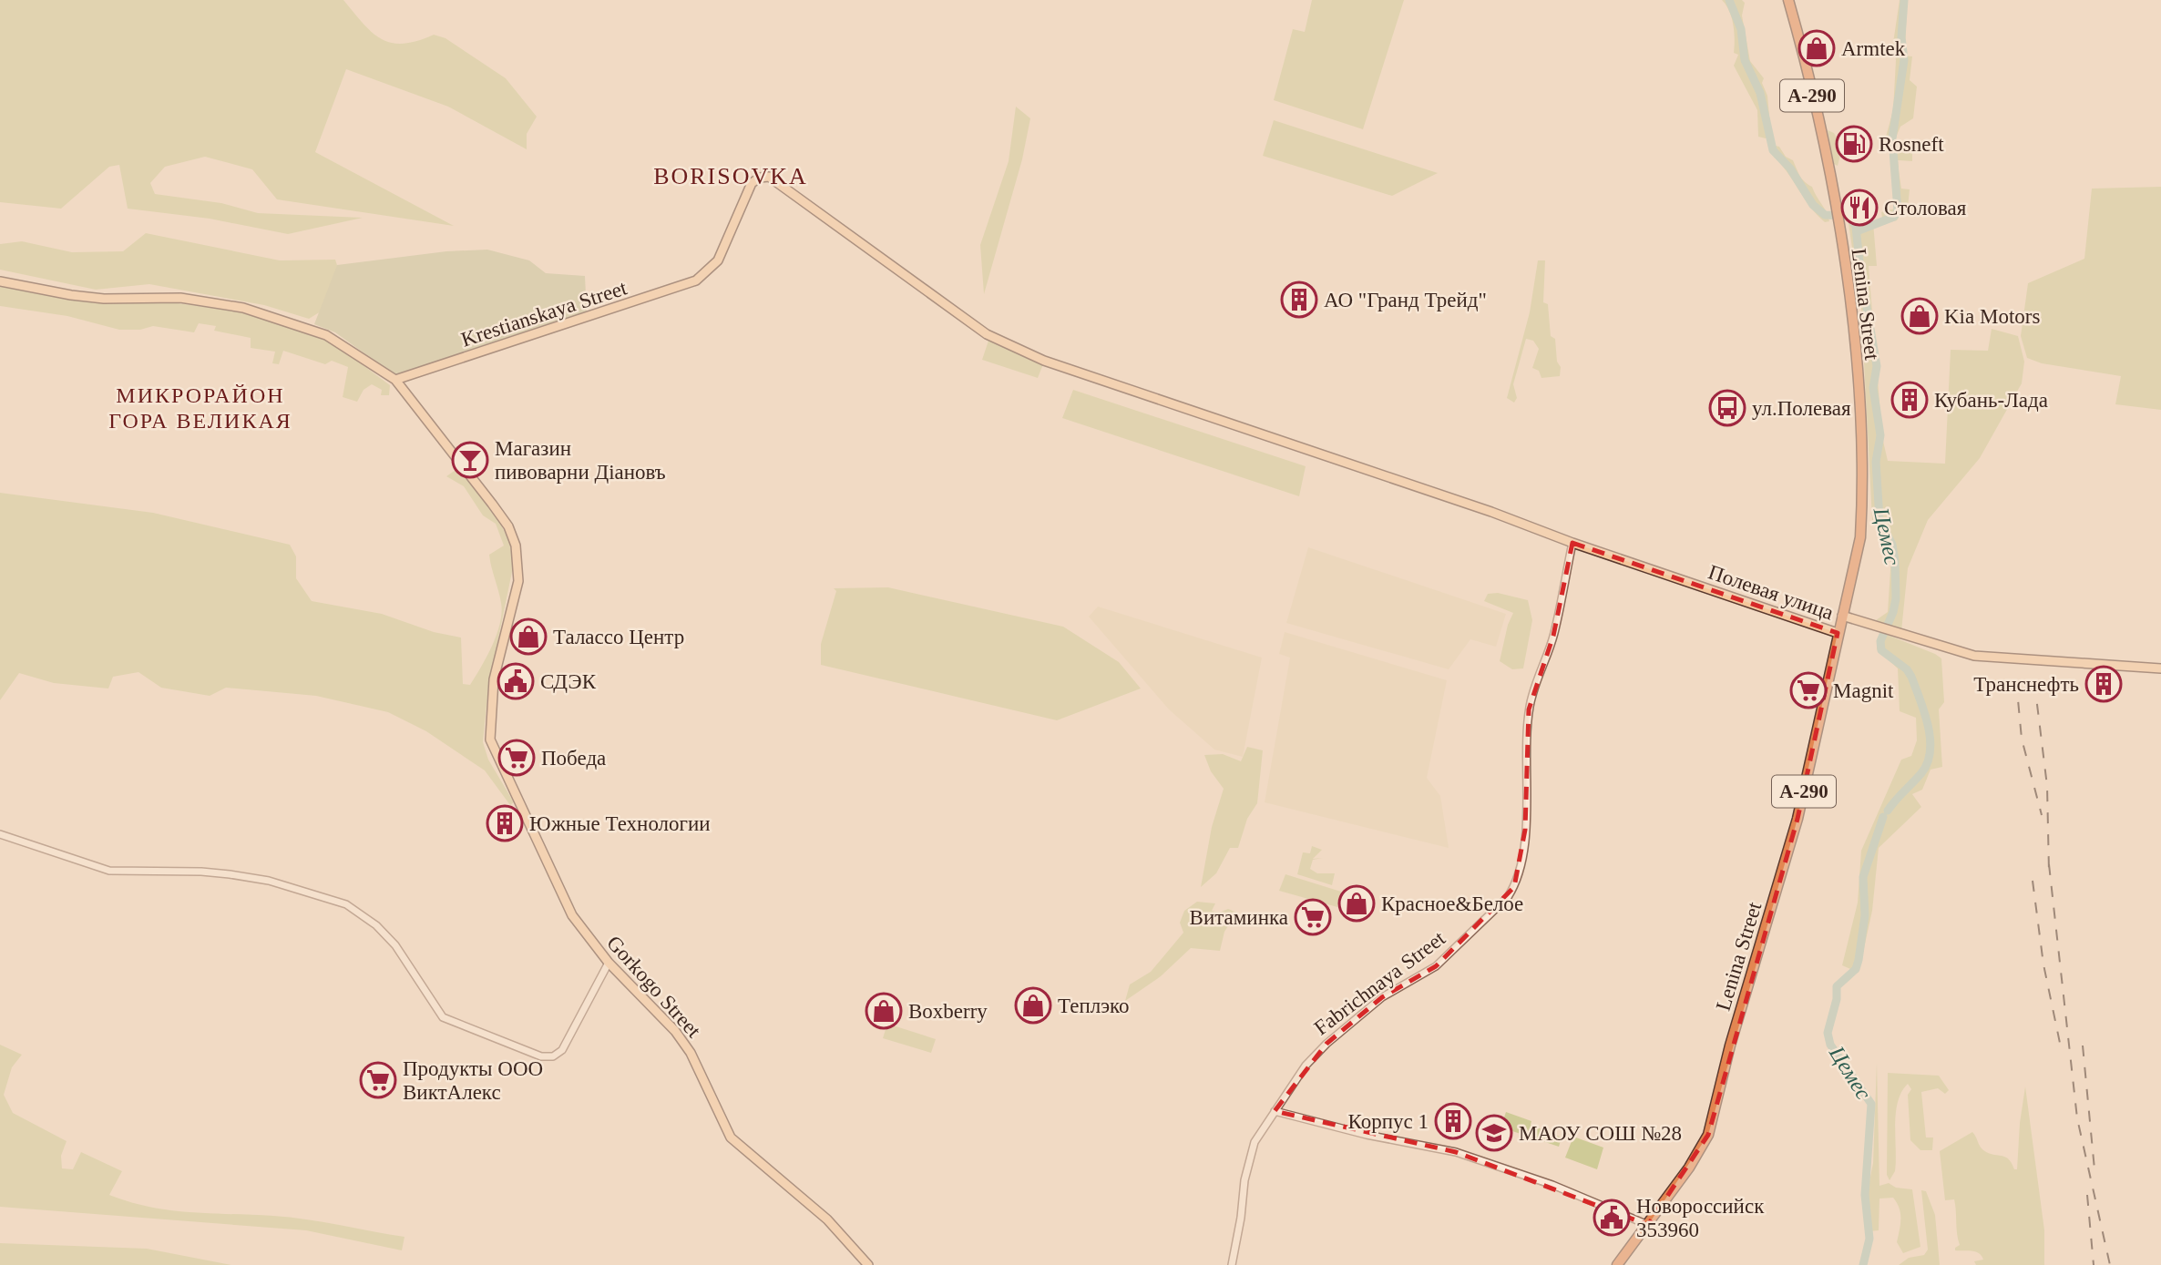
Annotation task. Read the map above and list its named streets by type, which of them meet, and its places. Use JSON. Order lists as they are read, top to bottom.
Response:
{
  "streets": {
    "highway": ["А-290", "Lenina Street"],
    "main road": ["Krestianskaya Street", "Полевая улица", "Gorkogo Street"],
    "street": ["Fabrichnaya Street"]
  },
  "crossings": [
    ["Lenina Street", "Полевая улица"],
    ["Krestianskaya Street", "Полевая улица"],
    ["Krestianskaya Street", "Gorkogo Street"],
    ["Полевая улица", "Fabrichnaya Street"]
  ],
  "districts": ["BORISOVKA", "МИКРОРАЙОН ГОРА ВЕЛИКАЯ"],
  "water": ["Цемес"],
  "places": {
    "shop": [
      "Armtek",
      "Kia Motors",
      "Талассо Центр",
      "Красное&Белое",
      "Теплэко",
      "Boxberry"
    ],
    "fuel station": ["Rosneft"],
    "restaurant": ["Столовая"],
    "building": [
      "АО \"Гранд Трейд\"",
      "Кубань-Лада",
      "Транснефть",
      "Южные Технологии",
      "Корпус 1"
    ],
    "bus stop": ["ул.Полевая"],
    "bar": ["Магазин пивоварни Дiановъ"],
    "public building": ["СДЭК", "Новороссийск 353960"],
    "supermarket": [
      "Magnit",
      "Победа",
      "Витаминка",
      "Продукты ООО ВиктАлекс"
    ],
    "school or university": ["МАОУ СОШ №28"]
  }
}
